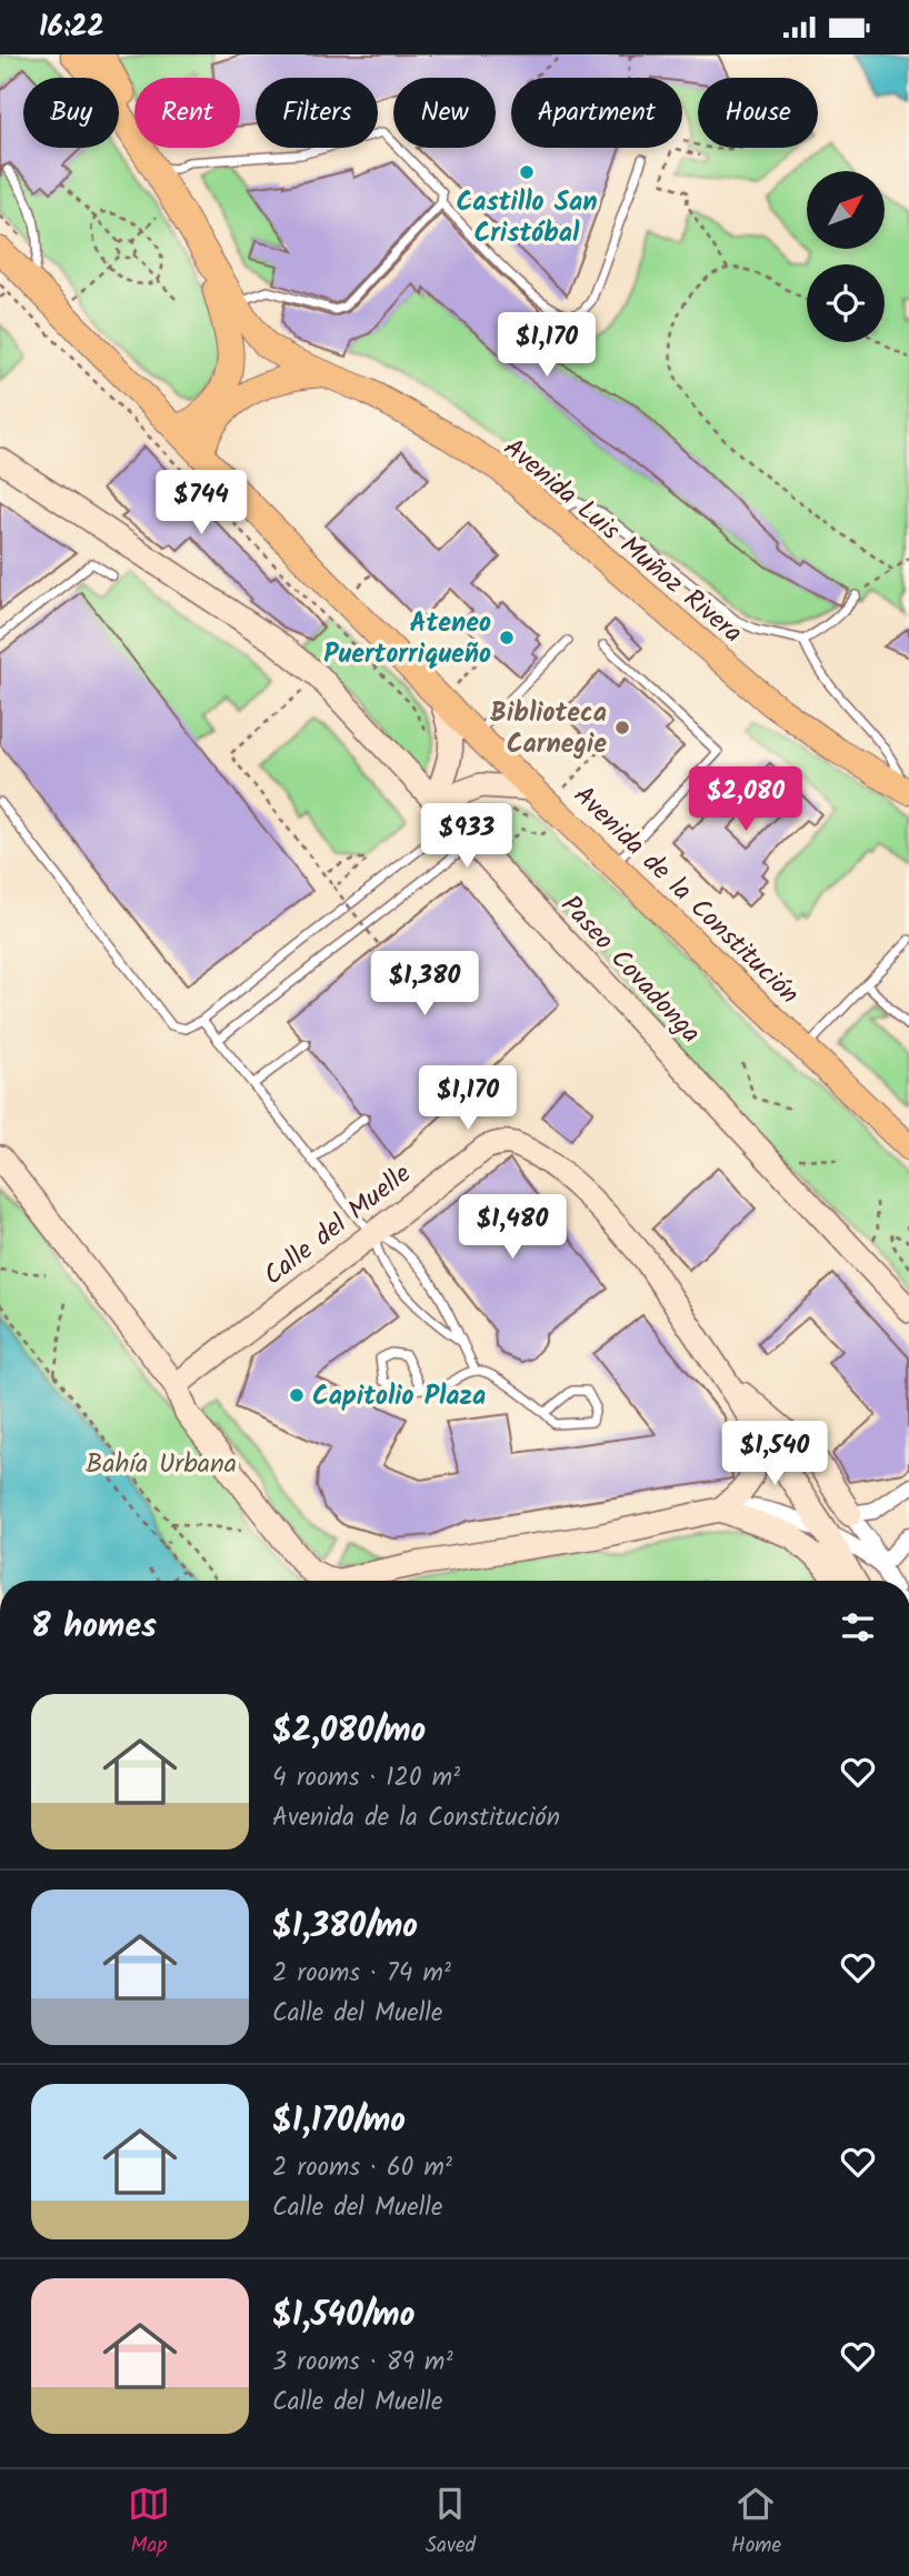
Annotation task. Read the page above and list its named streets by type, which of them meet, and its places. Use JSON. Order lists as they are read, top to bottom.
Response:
{
  "streets": {
    "main road": [
      "Avenida Luis Muñoz Rivera",
      "Avenida de la Constitución",
      "Paseo Covadonga",
      "Calle del Muelle"
    ]
  },
  "parks": ["Bahía Urbana"],
  "places": [
    "Castillo San Cristóbal",
    "Ateneo Puertorriqueño",
    "Biblioteca Carnegie",
    "Capitolio Plaza"
  ],
  "north": "top right",
  "page": {
    "status": "16:22",
    "chip": [
      "Buy",
      "Rent",
      "Filters",
      "New",
      "Apartment",
      "House"
    ],
    "price": [
      "$1,170",
      "$744",
      "$2,080",
      "$933",
      "$1,380",
      "$1,170",
      "$1,480",
      "$1,540"
    ],
    "heading": "8 homes",
    "list": [
      {
        "name": "$2,080/mo",
        "note": "4 rooms · 120 m² · Avenida de la Constitución"
      },
      {
        "name": "$1,380/mo",
        "note": "2 rooms · 74 m² · Calle del Muelle"
      },
      {
        "name": "$1,170/mo",
        "note": "2 rooms · 60 m² · Calle del Muelle"
      },
      {
        "name": "$1,540/mo",
        "note": "3 rooms · 89 m² · Calle del Muelle"
      }
    ],
    "tabs": ["Map", "Saved", "Home"]
  }
}
